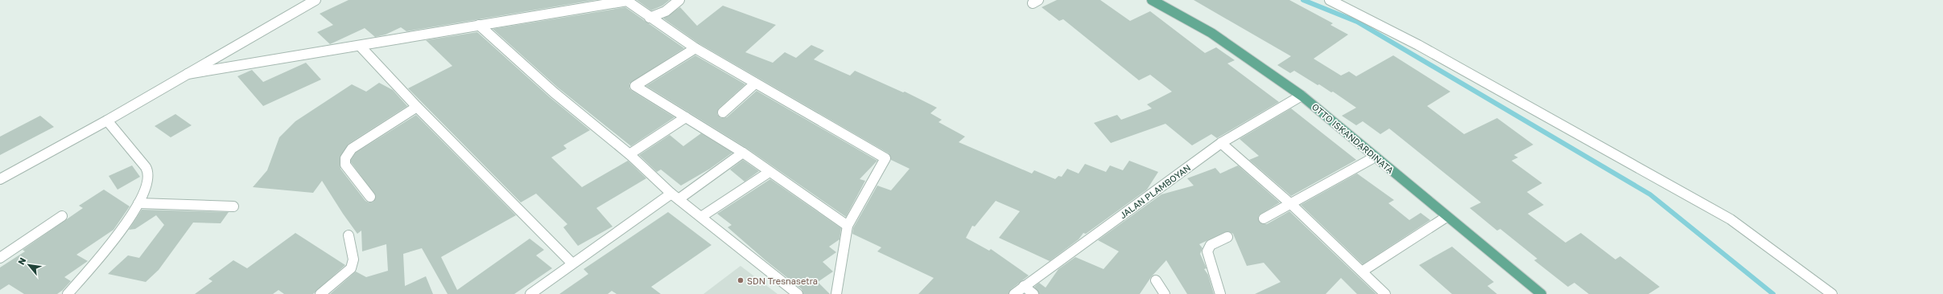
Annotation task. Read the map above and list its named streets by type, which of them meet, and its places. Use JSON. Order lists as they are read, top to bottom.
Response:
{
  "streets": {
    "main road": ["OTTO ISKANDARDINATA"],
    "street": ["JALAN PLAMBOYAN"]
  },
  "crossings": [
    ["OTTO ISKANDARDINATA", "JALAN PLAMBOYAN"]
  ],
  "places": ["SDN Tresnasetra"],
  "north": "top left"
}
